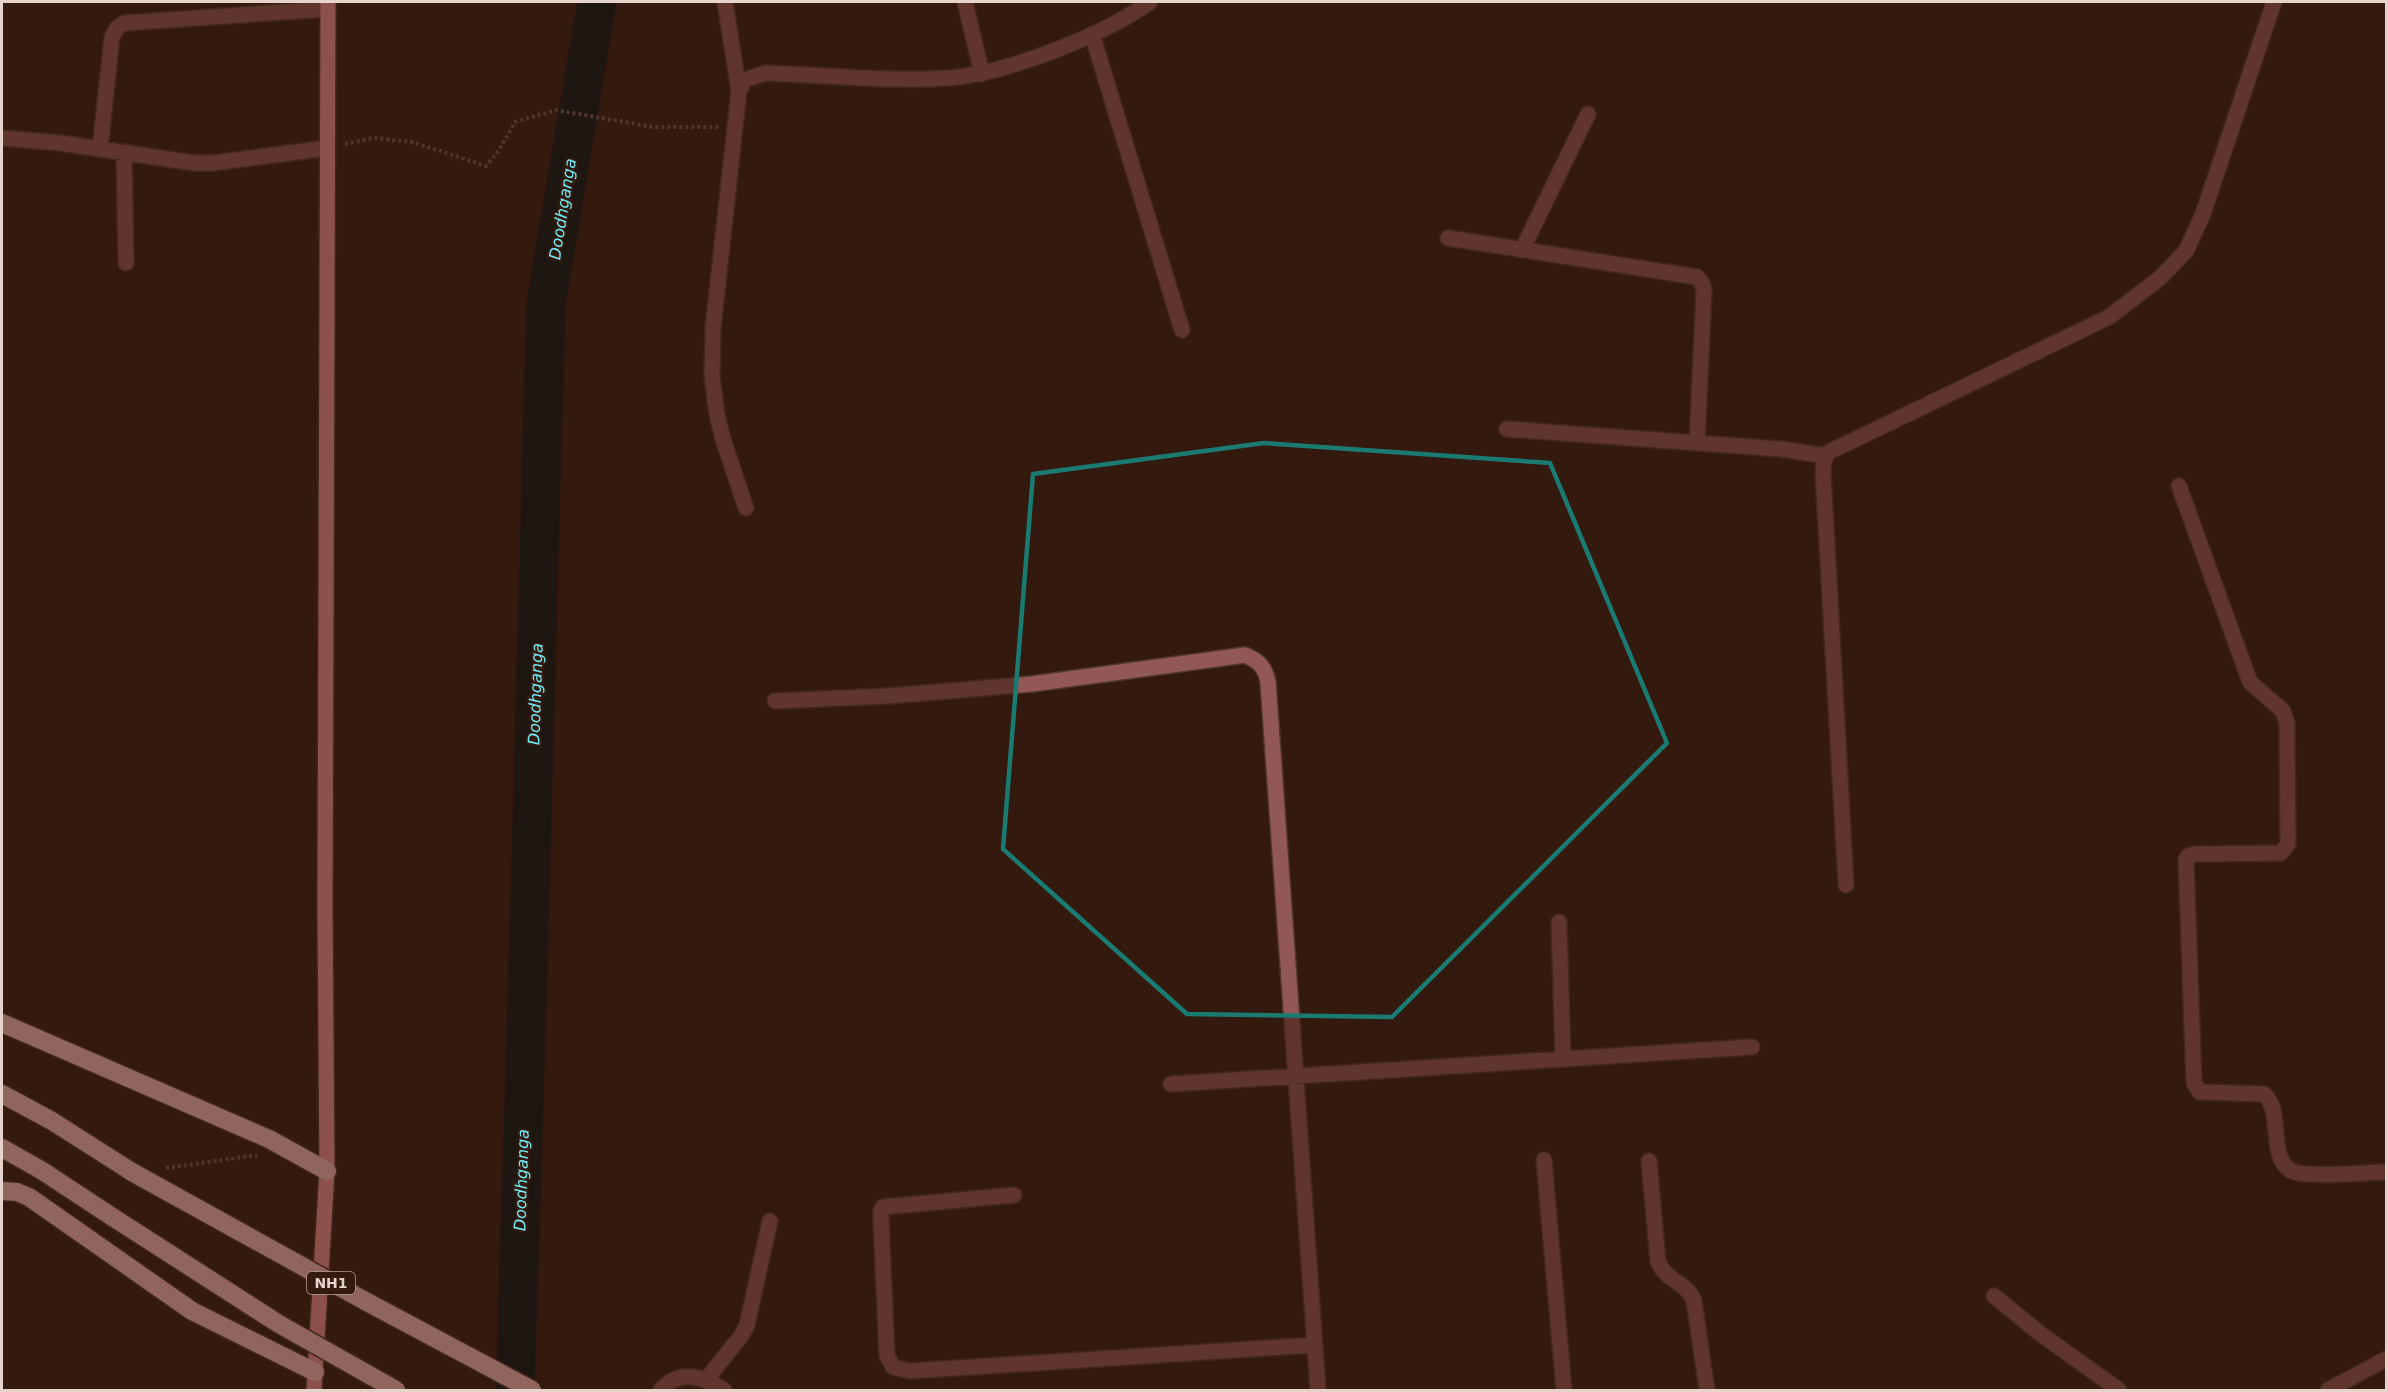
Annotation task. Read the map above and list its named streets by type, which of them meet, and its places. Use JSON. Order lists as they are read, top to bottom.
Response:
{
  "streets": {
    "highway": ["NH1"]
  },
  "water": ["Doodhganga"]
}
